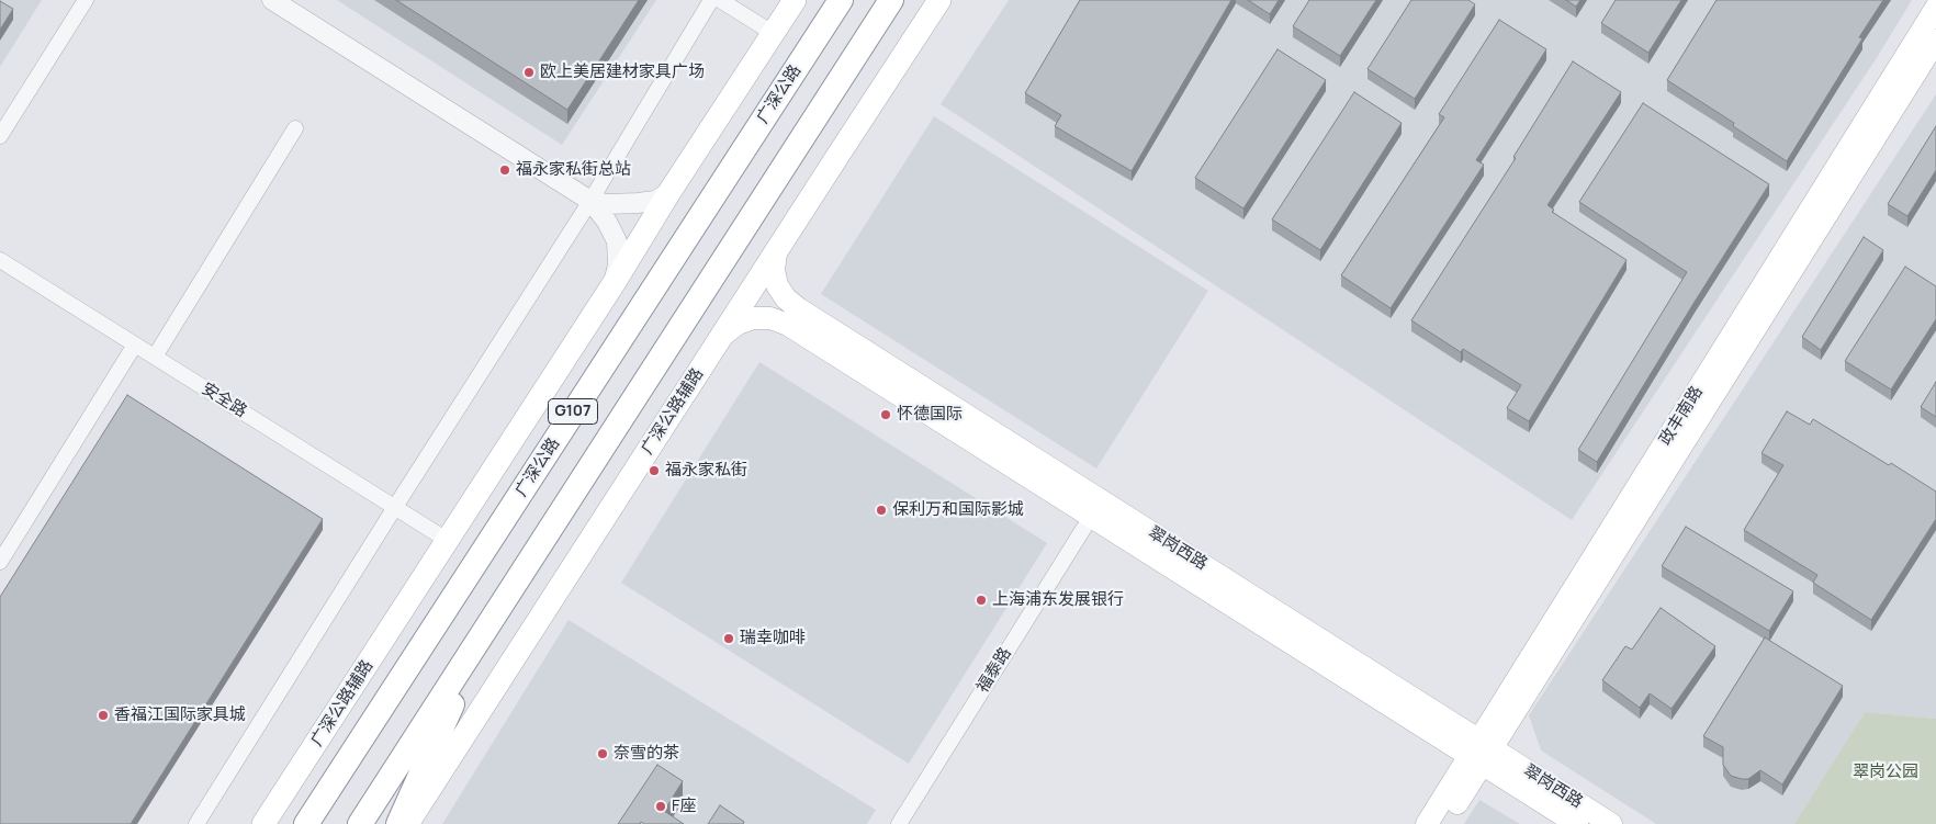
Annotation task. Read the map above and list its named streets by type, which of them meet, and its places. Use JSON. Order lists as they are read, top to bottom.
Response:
{
  "streets": {
    "highway": ["广深公路", "G107"],
    "main road": ["广深公路辅路", "政丰南路", "翠岗西路"],
    "street": ["安全路", "福泰路"]
  },
  "crossings": [
    ["安全路", "广深公路辅路"],
    ["广深公路辅路", "翠岗西路"],
    ["政丰南路", "翠岗西路"],
    ["翠岗西路", "福泰路"]
  ],
  "parks": ["翠岗公园"],
  "places": [
    "欧上美居建材家具广场",
    "福永家私街总站",
    "怀德国际",
    "福永家私街",
    "保利万和国际影城",
    "上海浦东发展银行",
    "瑞幸咖啡",
    "香福江国际家具城",
    "奈雪的茶",
    "F座"
  ]
}
